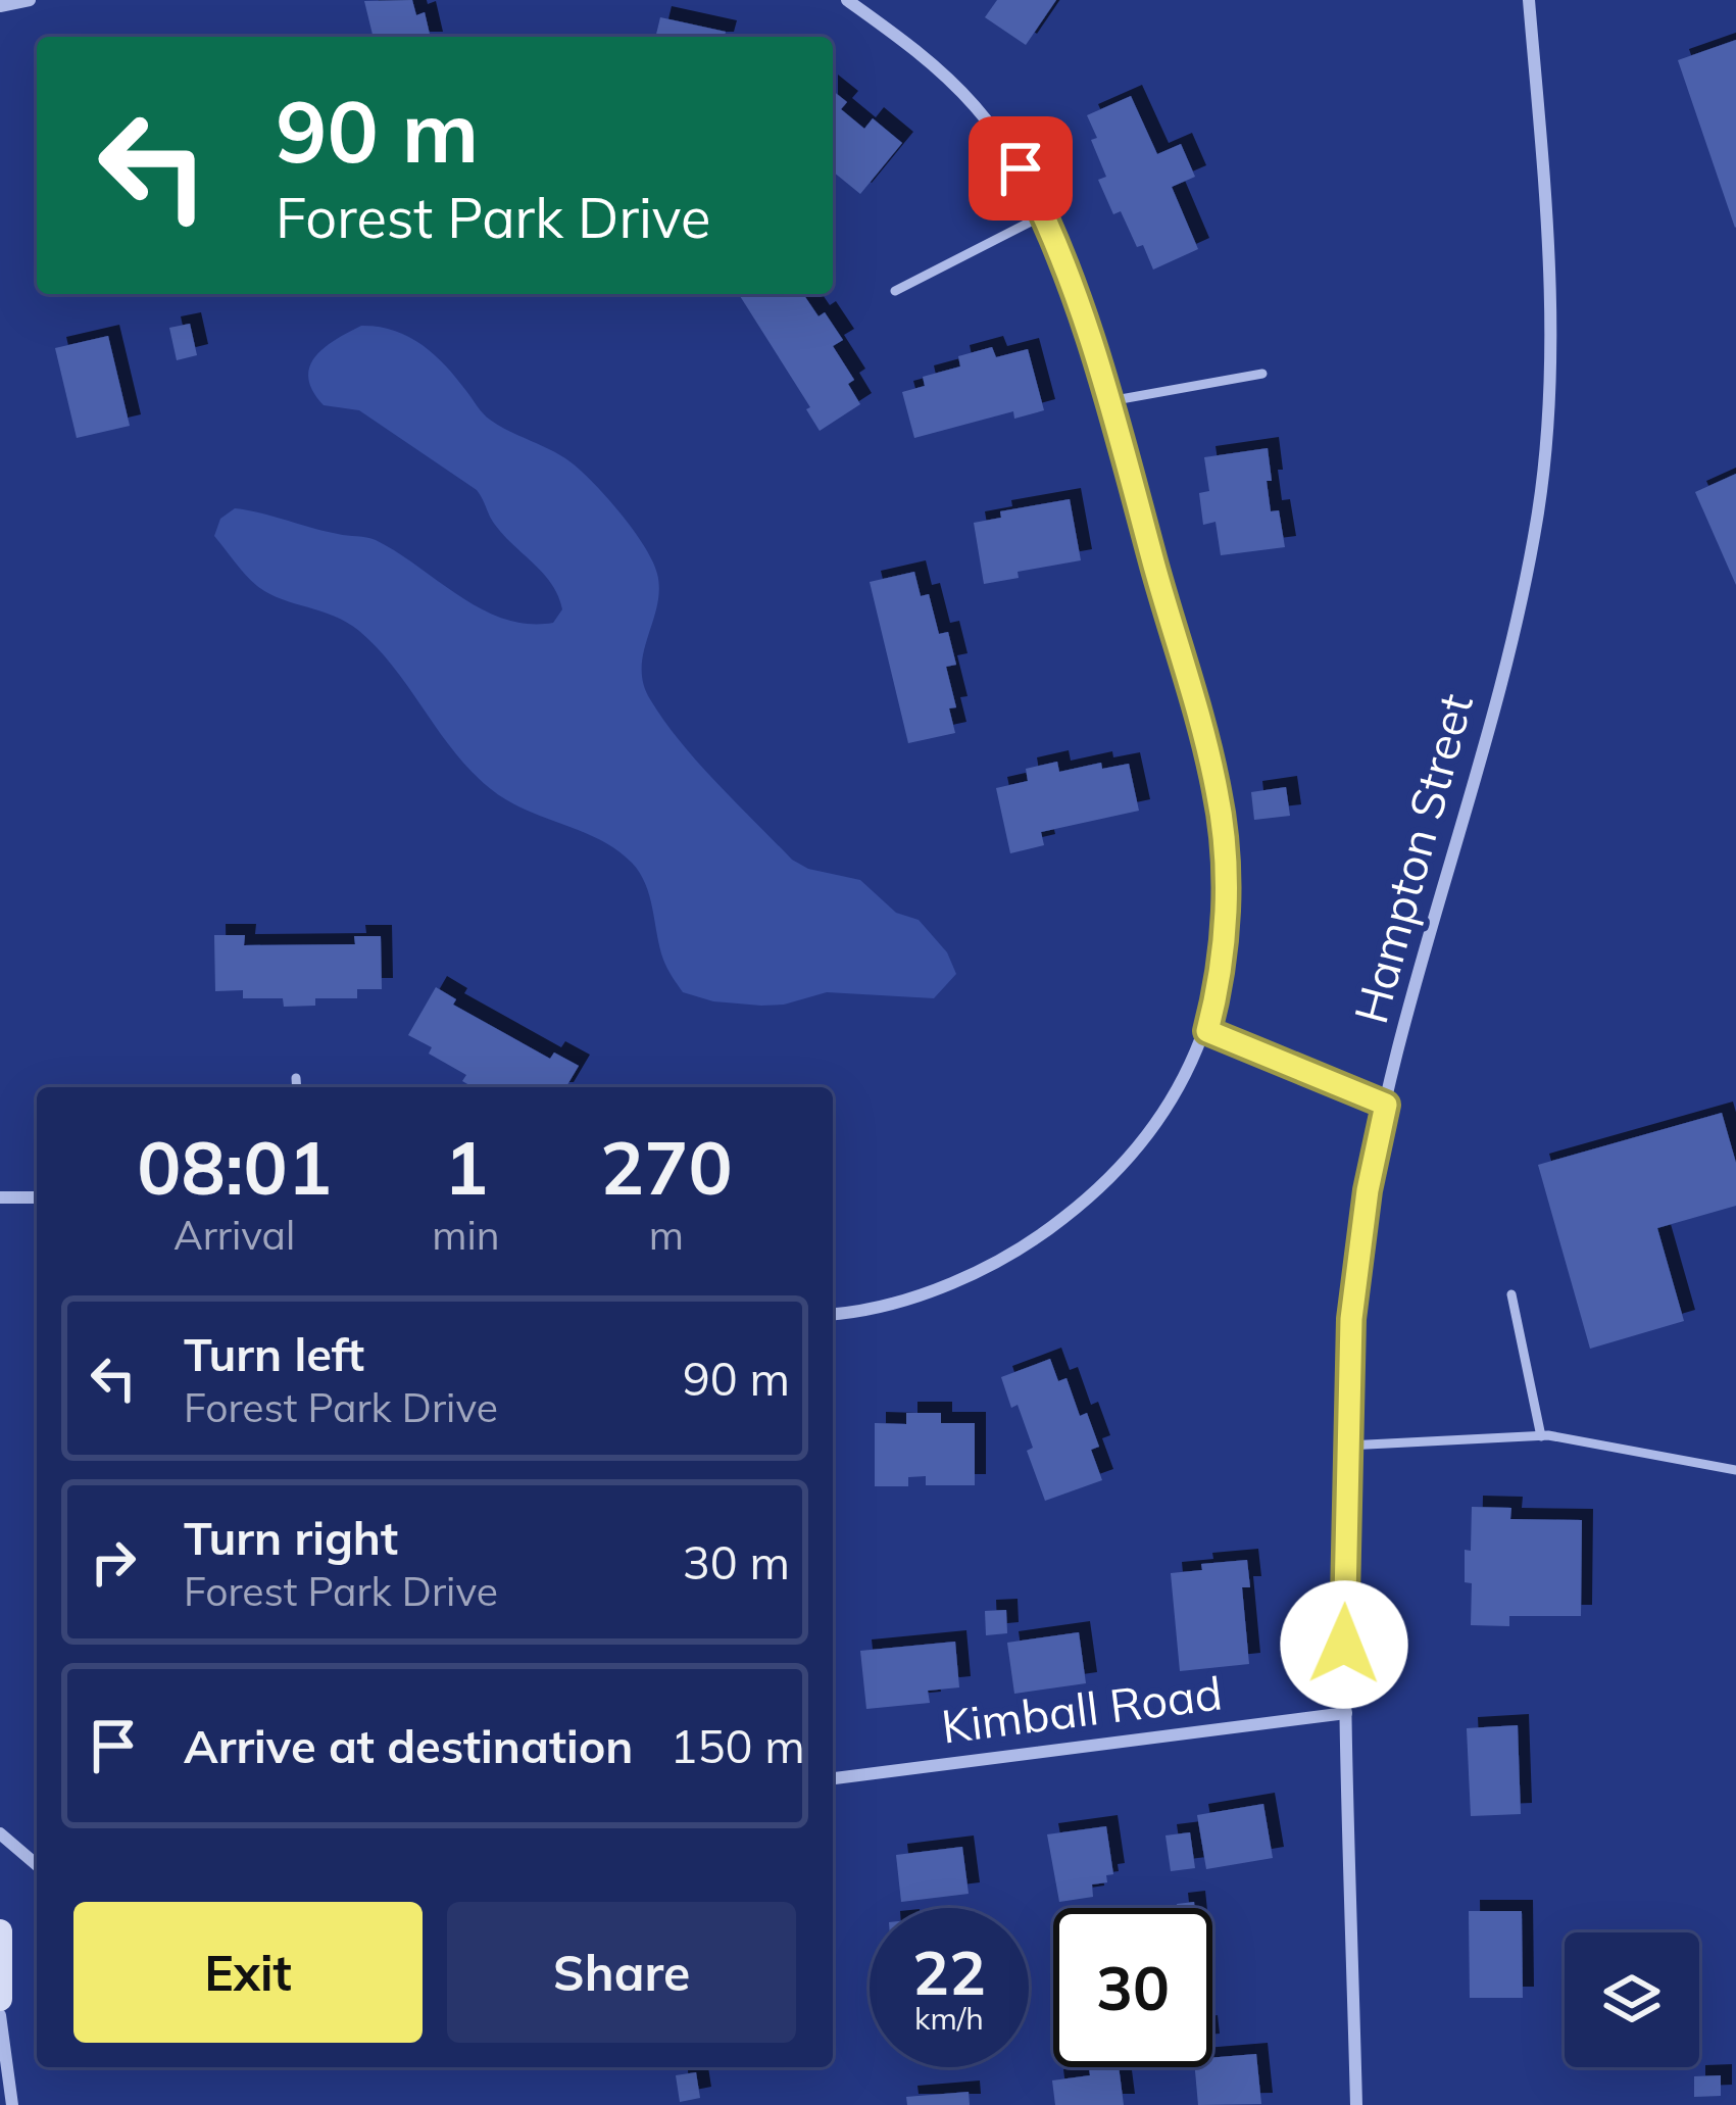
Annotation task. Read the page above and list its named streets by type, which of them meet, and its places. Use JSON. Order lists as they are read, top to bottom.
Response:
{
  "streets": {
    "street": ["Hampton Street", "Kimball Road"]
  },
  "crossings": [
    ["Hampton Street", "Kimball Road"]
  ],
  "page": {
    "turn": ["90 m", "Forest Park Drive"],
    "eta": [
      "08:01",
      "Arrival",
      "1",
      "min",
      "270",
      "m"
    ],
    "list": [
      {
        "name": "Turn left",
        "note": "Forest Park Drive",
        "value": "90 m"
      },
      {
        "name": "Turn right",
        "note": "Forest Park Drive",
        "value": "30 m"
      },
      {
        "name": "Arrive at destination",
        "value": "150 m"
      }
    ],
    "buttons": ["Exit", "Share"],
    "speed": "22 km/h",
    "limit": "30"
  }
}
